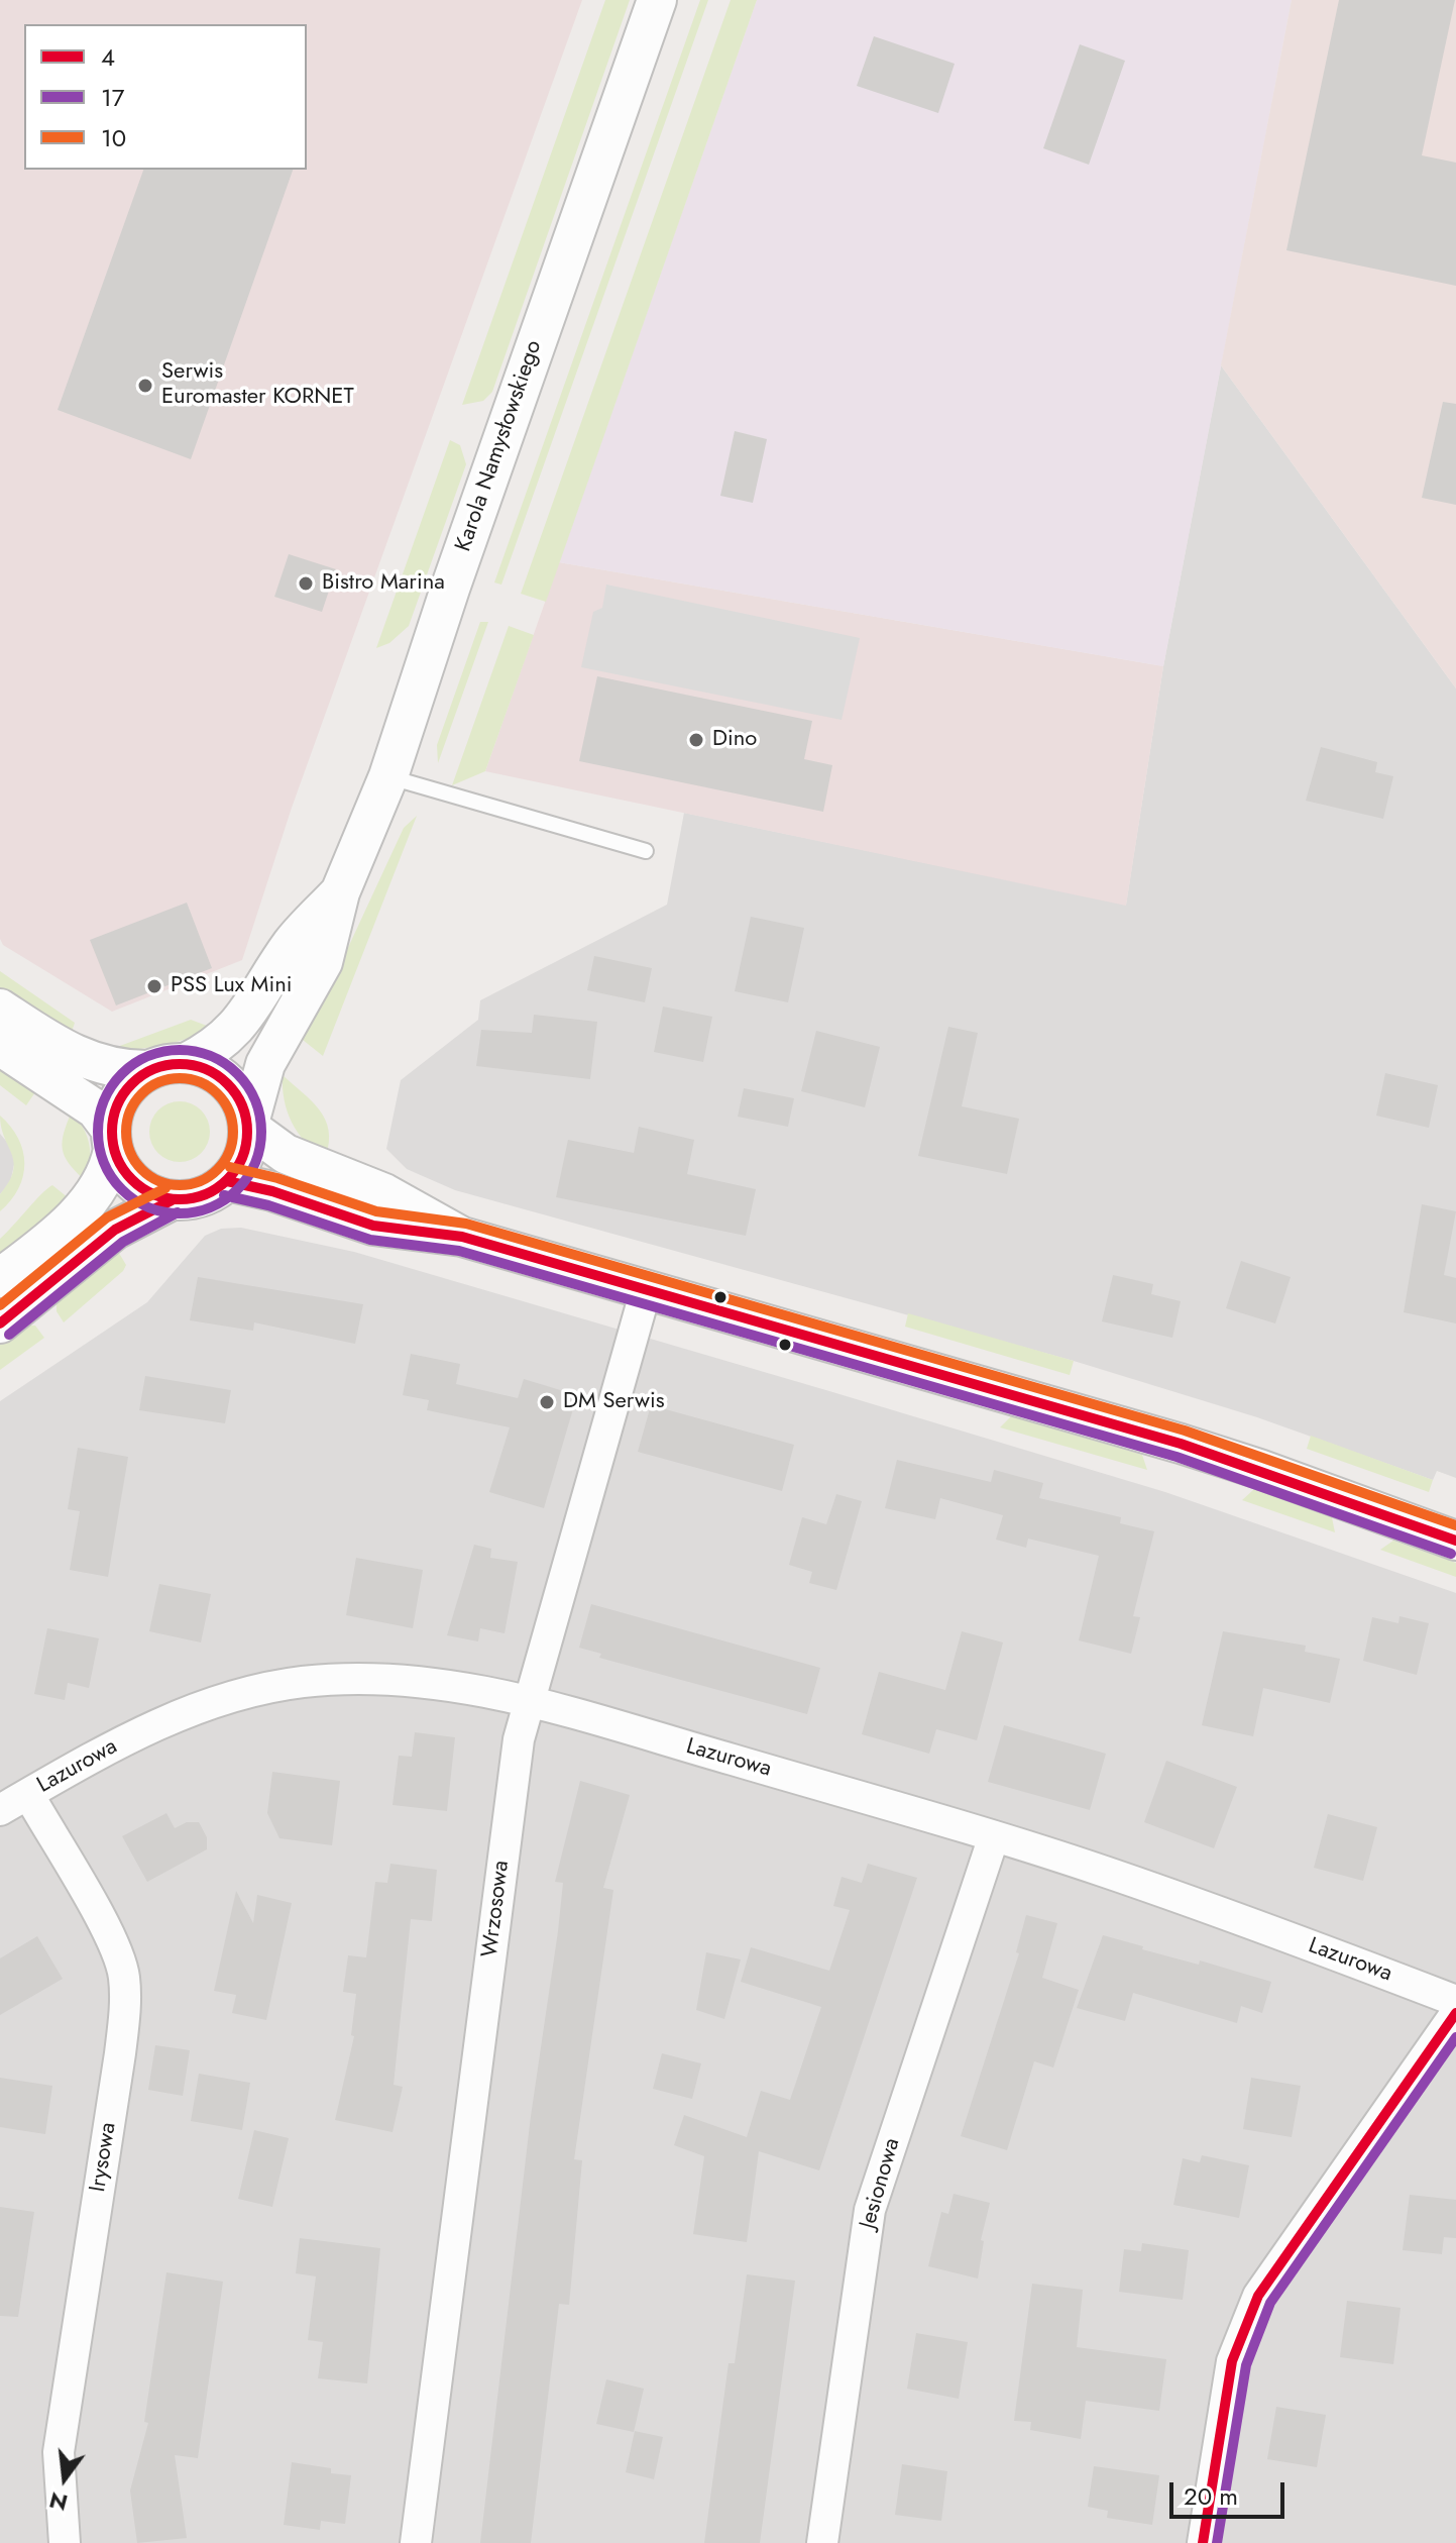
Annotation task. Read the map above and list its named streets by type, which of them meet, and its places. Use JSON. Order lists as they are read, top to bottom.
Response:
{
  "streets": {
    "street": [
      "Karola Namysłowskiego",
      "Lazurowa",
      "Wrzosowa",
      "Irysowa",
      "Jesionowa"
    ]
  },
  "crossings": [
    ["Lazurowa", "Wrzosowa"],
    ["Lazurowa", "Irysowa"],
    ["Lazurowa", "Jesionowa"]
  ],
  "places": [
    "Serwis Euromaster KORNET",
    "Bistro Marina",
    "Dino",
    "PSS Lux Mini",
    "DM Serwis"
  ],
  "lines": ["transit line 17", "transit line 4", "transit line 10"],
  "legend": ["4", "17", "10"],
  "scale_bar": "20 m",
  "north": "bottom"
}
